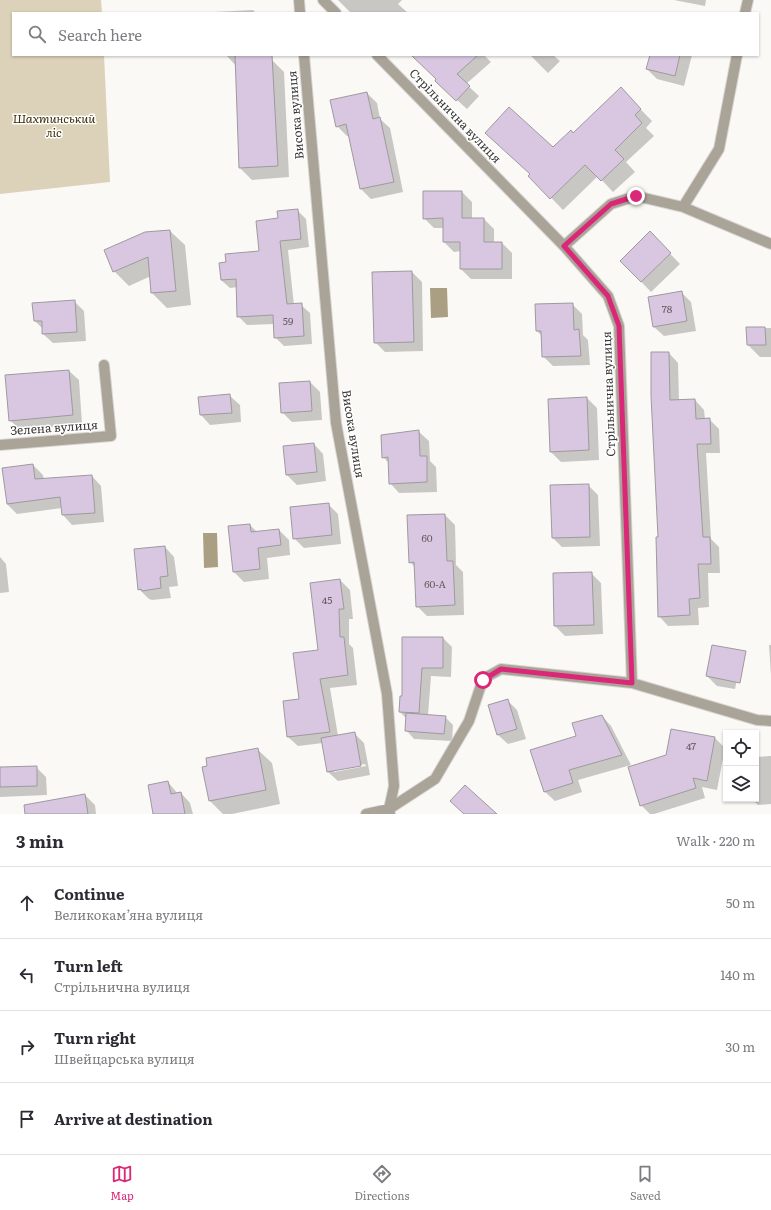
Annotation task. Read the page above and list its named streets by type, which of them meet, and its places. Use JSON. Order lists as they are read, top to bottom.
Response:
{
  "streets": {
    "street": ["Висока вулиця", "Стрільнична вулиця", "Зелена вулиця"]
  },
  "parks": ["Шахтинський ліс"],
  "house_numbers": [
    "78",
    "59",
    "60",
    "60-А",
    "45",
    "47"
  ],
  "page": {
    "search": "Search here",
    "heading": ["3 min", "Walk · 220 m"],
    "list": [
      ["Continue", "Великокамʼяна вулиця", "50 m"],
      ["Turn left", "Стрільнична вулиця", "140 m"],
      ["Turn right", "Швейцарська вулиця", "30 m"],
      "Arrive at destination"
    ],
    "nav": ["Map", "Directions", "Saved"]
  }
}
